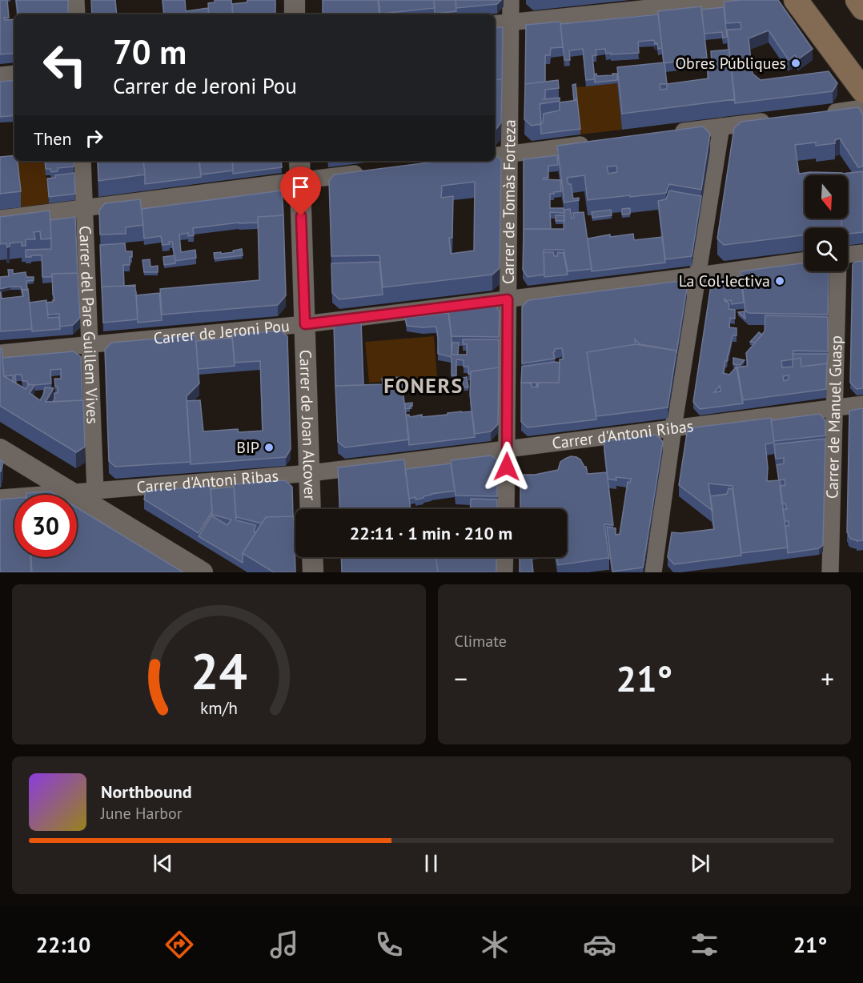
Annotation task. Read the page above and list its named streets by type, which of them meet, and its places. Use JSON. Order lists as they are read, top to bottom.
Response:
{
  "streets": {
    "street": [
      "Carrer de Tomàs Forteza",
      "Carrer del Pare Guillem Vives",
      "Carrer de Jeroni Pou",
      "Carrer de Manuel Guasp",
      "Carrer de Joan Alcover",
      "Carrer d'Antoni Ribas"
    ]
  },
  "crossings": [
    ["Carrer de Tomàs Forteza", "Carrer de Jeroni Pou"],
    ["Carrer de Tomàs Forteza", "Carrer d'Antoni Ribas"],
    ["Carrer del Pare Guillem Vives", "Carrer de Jeroni Pou"],
    ["Carrer del Pare Guillem Vives", "Carrer d'Antoni Ribas"],
    ["Carrer de Jeroni Pou", "Carrer de Joan Alcover"],
    ["Carrer de Manuel Guasp", "Carrer d'Antoni Ribas"],
    ["Carrer de Joan Alcover", "Carrer d'Antoni Ribas"]
  ],
  "districts": ["FONERS"],
  "places": ["Obres Públiques", "La Col·lectiva", "BIP"],
  "north": "bottom",
  "page": {
    "turn": ["70 m", "Carrer de Jeroni Pou"],
    "then": "Then",
    "limit": "30",
    "trip": "22:11 · 1 min · 210 m",
    "tile": "Climate",
    "heat": ["−", "21°", "+"],
    "song": ["Northbound", "June Harbor"],
    "tabs": ["22:10", "21°"],
    "gauge": ["24", "km/h"]
  }
}
